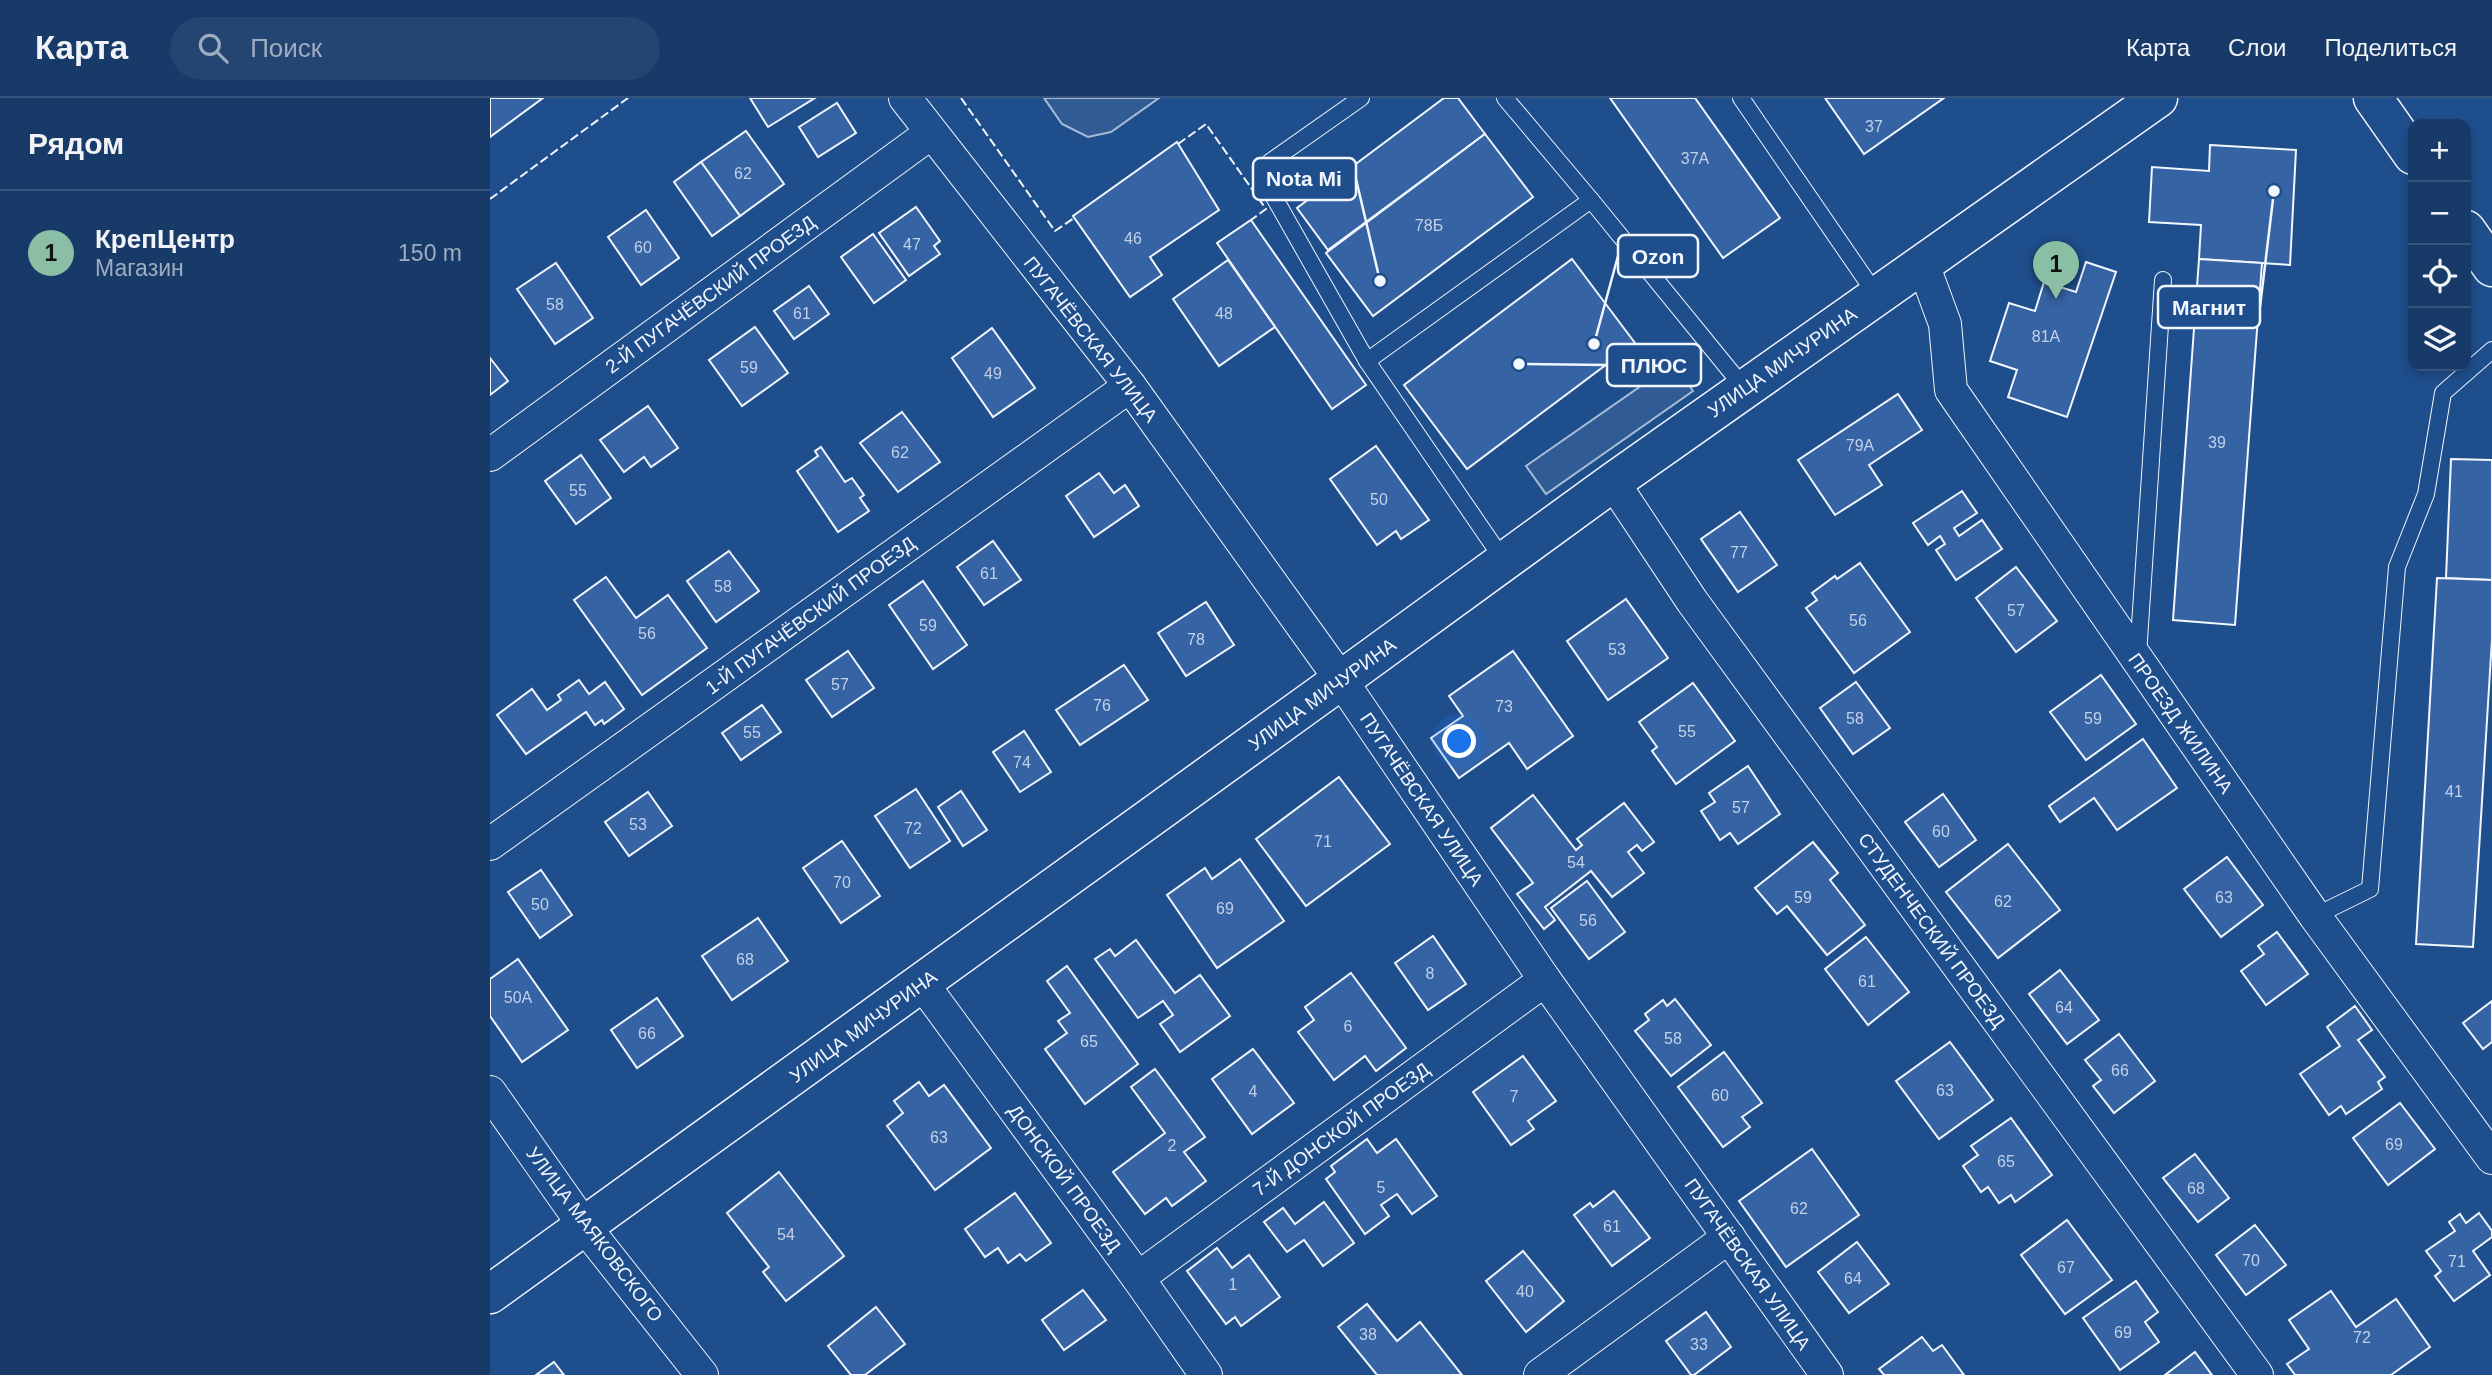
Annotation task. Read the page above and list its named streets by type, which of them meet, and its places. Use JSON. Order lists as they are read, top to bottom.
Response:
{
  "streets": {
    "main road": ["УЛИЦА МИЧУРИНА"],
    "street": [
      "2-Й ПУГАЧЁВСКИЙ ПРОЕЗД",
      "ПУГАЧЁВСКАЯ УЛИЦА",
      "1-Й ПУГАЧЁВСКИЙ ПРОЕЗД",
      "ПРОЕЗД ЖИЛИНА",
      "СТУДЕНЧЕСКИЙ ПРОЕЗД",
      "7-Й ДОНСКОЙ ПРОЕЗД",
      "ДОНСКОЙ ПРОЕЗД",
      "УЛИЦА МАЯКОВСКОГО"
    ]
  },
  "crossings": [
    ["2-Й ПУГАЧЁВСКИЙ ПРОЕЗД", "ПУГАЧЁВСКАЯ УЛИЦА"],
    ["ПУГАЧЁВСКАЯ УЛИЦА", "УЛИЦА МИЧУРИНА"],
    ["ПУГАЧЁВСКАЯ УЛИЦА", "1-Й ПУГАЧЁВСКИЙ ПРОЕЗД"],
    ["ПУГАЧЁВСКАЯ УЛИЦА", "7-Й ДОНСКОЙ ПРОЕЗД"],
    ["УЛИЦА МИЧУРИНА", "ПРОЕЗД ЖИЛИНА"],
    ["УЛИЦА МИЧУРИНА", "СТУДЕНЧЕСКИЙ ПРОЕЗД"],
    ["УЛИЦА МИЧУРИНА", "ДОНСКОЙ ПРОЕЗД"],
    ["УЛИЦА МИЧУРИНА", "УЛИЦА МАЯКОВСКОГО"],
    ["7-Й ДОНСКОЙ ПРОЕЗД", "ДОНСКОЙ ПРОЕЗД"]
  ],
  "places": [
    "Магнит",
    "Nota Mi",
    "Ozon",
    "ПЛЮС"
  ],
  "house_numbers": [
    "37",
    "37А",
    "62",
    "78Б",
    "46",
    "47",
    "60",
    "58",
    "61",
    "48",
    "81А",
    "59",
    "49",
    "39",
    "79А",
    "62",
    "55",
    "50",
    "77",
    "61",
    "58",
    "57",
    "56",
    "59",
    "56",
    "78",
    "53",
    "57",
    "76",
    "73",
    "58",
    "59",
    "55",
    "55",
    "74",
    "41",
    "57",
    "53",
    "72",
    "60",
    "71",
    "54",
    "70",
    "59",
    "63",
    "62",
    "50",
    "69",
    "56",
    "68",
    "8",
    "61",
    "50А",
    "64",
    "6",
    "66",
    "58",
    "65",
    "66",
    "63",
    "4",
    "60",
    "7",
    "63",
    "69",
    "2",
    "65",
    "5",
    "68",
    "62",
    "61",
    "54",
    "70",
    "71",
    "67",
    "64",
    "1",
    "40",
    "69",
    "38",
    "72",
    "33"
  ],
  "page": {
    "header": "Карта",
    "search": "Поиск",
    "nav": ["Карта", "Слои", "Поделиться"],
    "heading": "Рядом",
    "map_buttons": ["+", "−"],
    "list": [
      {
        "mark": "1",
        "name": "КрепЦентр",
        "note": "Магазин",
        "value": "150 m"
      }
    ],
    "pins": "1"
  }
}
